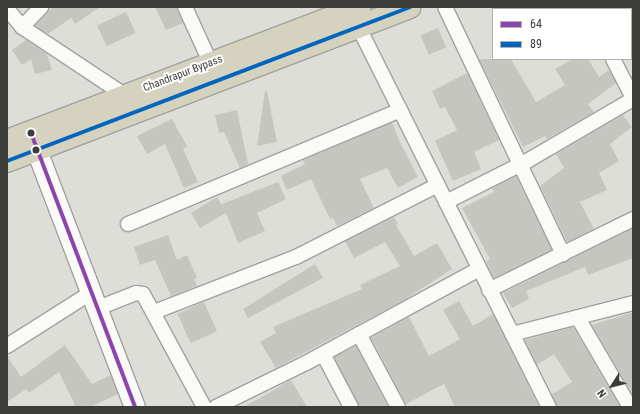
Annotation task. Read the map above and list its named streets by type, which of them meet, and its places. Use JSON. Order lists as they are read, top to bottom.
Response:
{
  "streets": {
    "highway": ["Chandrapur Bypass"]
  },
  "lines": ["transit line 89", "transit line 64"],
  "legend": ["64", "89"],
  "north": "bottom left"
}
